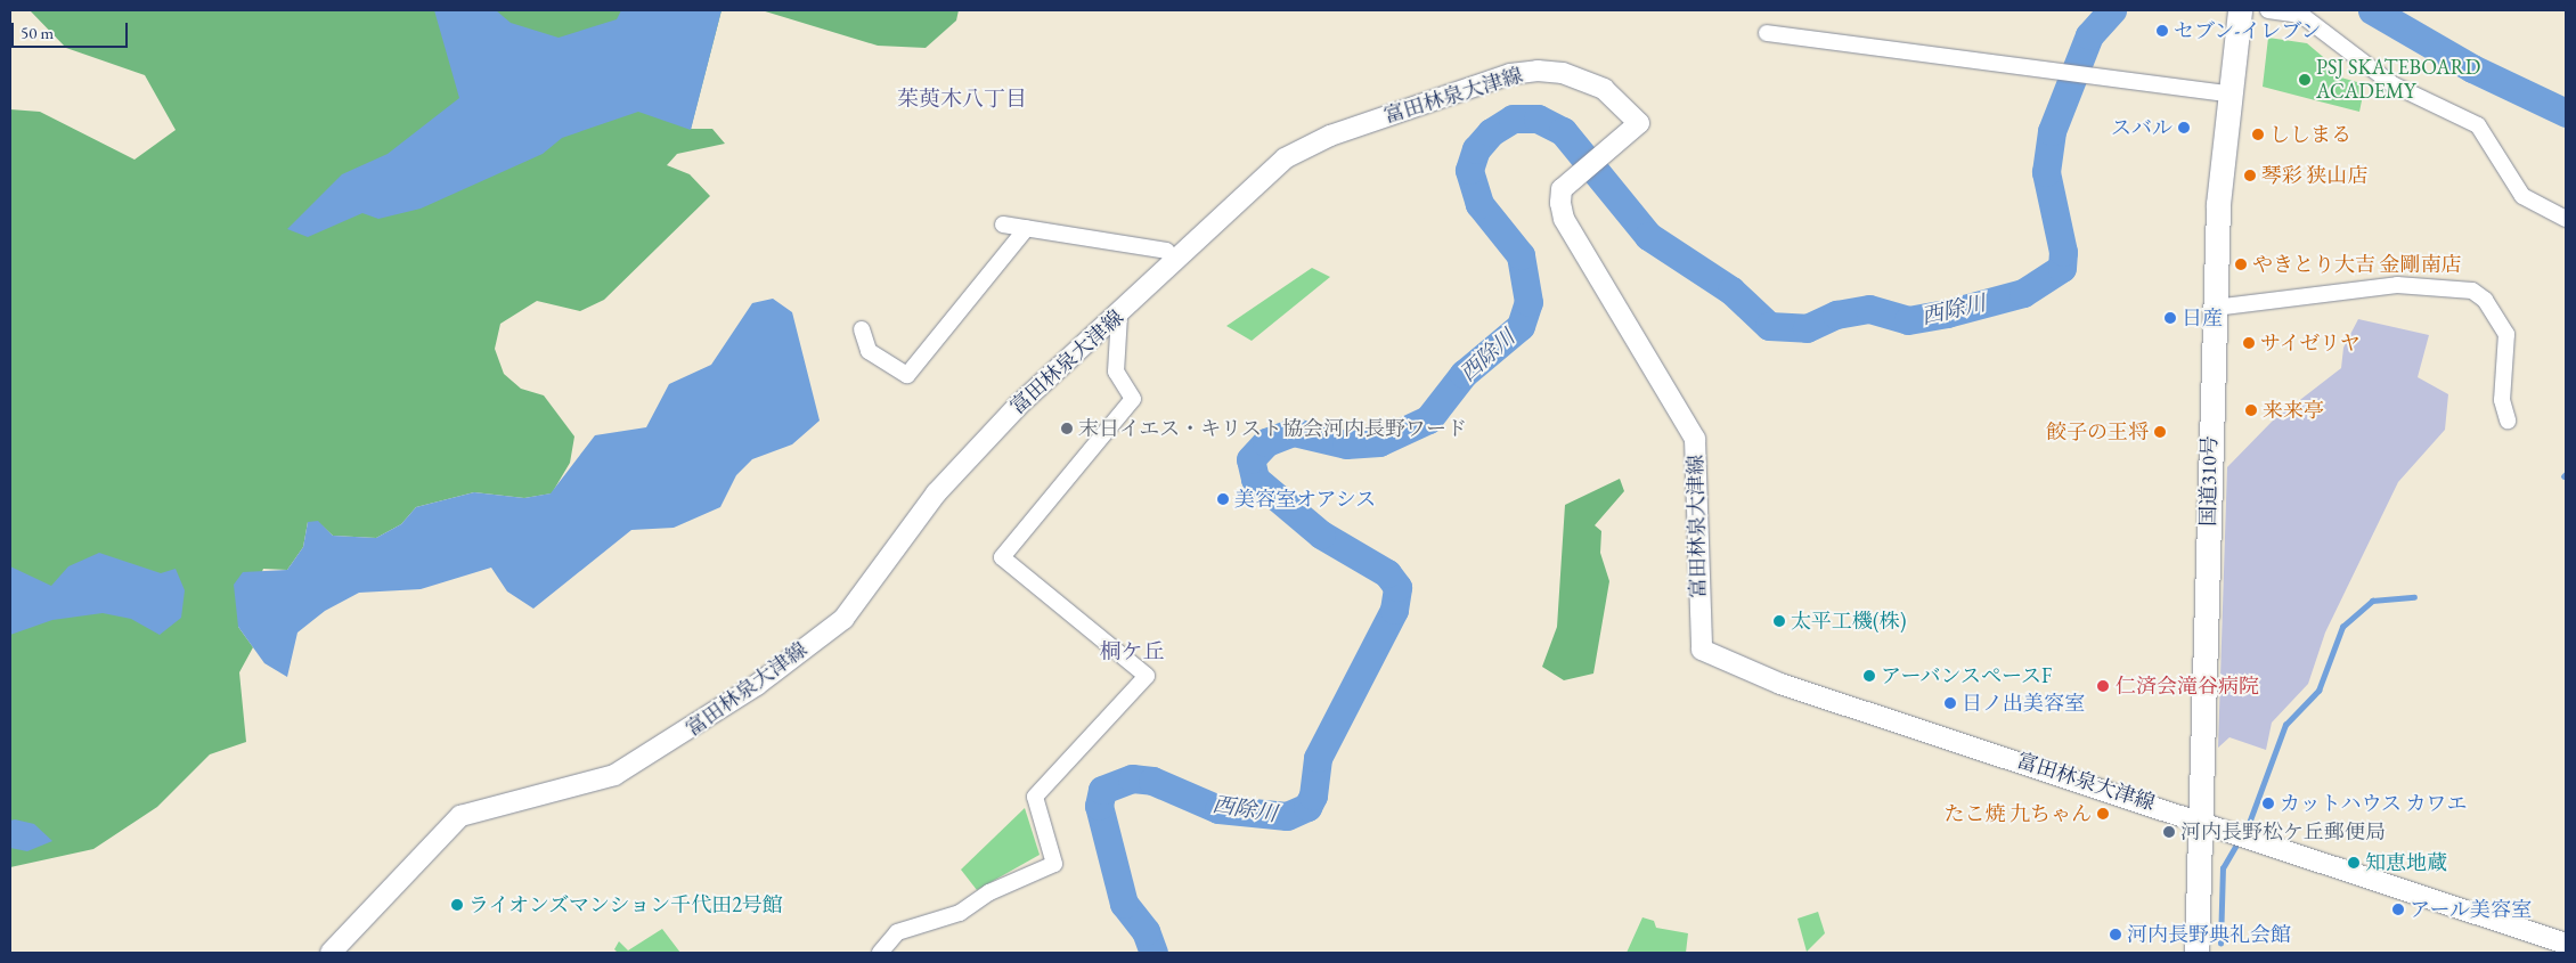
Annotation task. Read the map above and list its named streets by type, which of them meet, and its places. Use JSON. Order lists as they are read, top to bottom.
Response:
{
  "streets": {
    "highway": ["国道310号"],
    "main road": ["富田林泉大津線"]
  },
  "crossings": [
    ["富田林泉大津線", "国道310号"]
  ],
  "districts": ["茱萸木八丁目", "桐ケ丘"],
  "water": ["西除川"],
  "places": [
    "セブン-イレブン",
    "PSJ SKATEBOARD ACADEMY",
    "スバル",
    "ししまる",
    "琴彩 狭山店",
    "やきとり大吉 金剛南店",
    "日産",
    "サイゼリヤ",
    "来来亭",
    "末日イエス・キリスト協会河内長野ワード",
    "餃子の王将",
    "美容室オアシス",
    "太平工機(株)",
    "アーバンスペースF",
    "仁済会滝谷病院",
    "日ノ出美容室",
    "カットハウス カワエ",
    "たこ焼 九ちゃん",
    "河内長野松ケ丘郵便局",
    "知恵地蔵",
    "ライオンズマンション千代田2号館",
    "アール美容室",
    "河内長野典礼会館"
  ],
  "scale_bar": "50 m"
}
